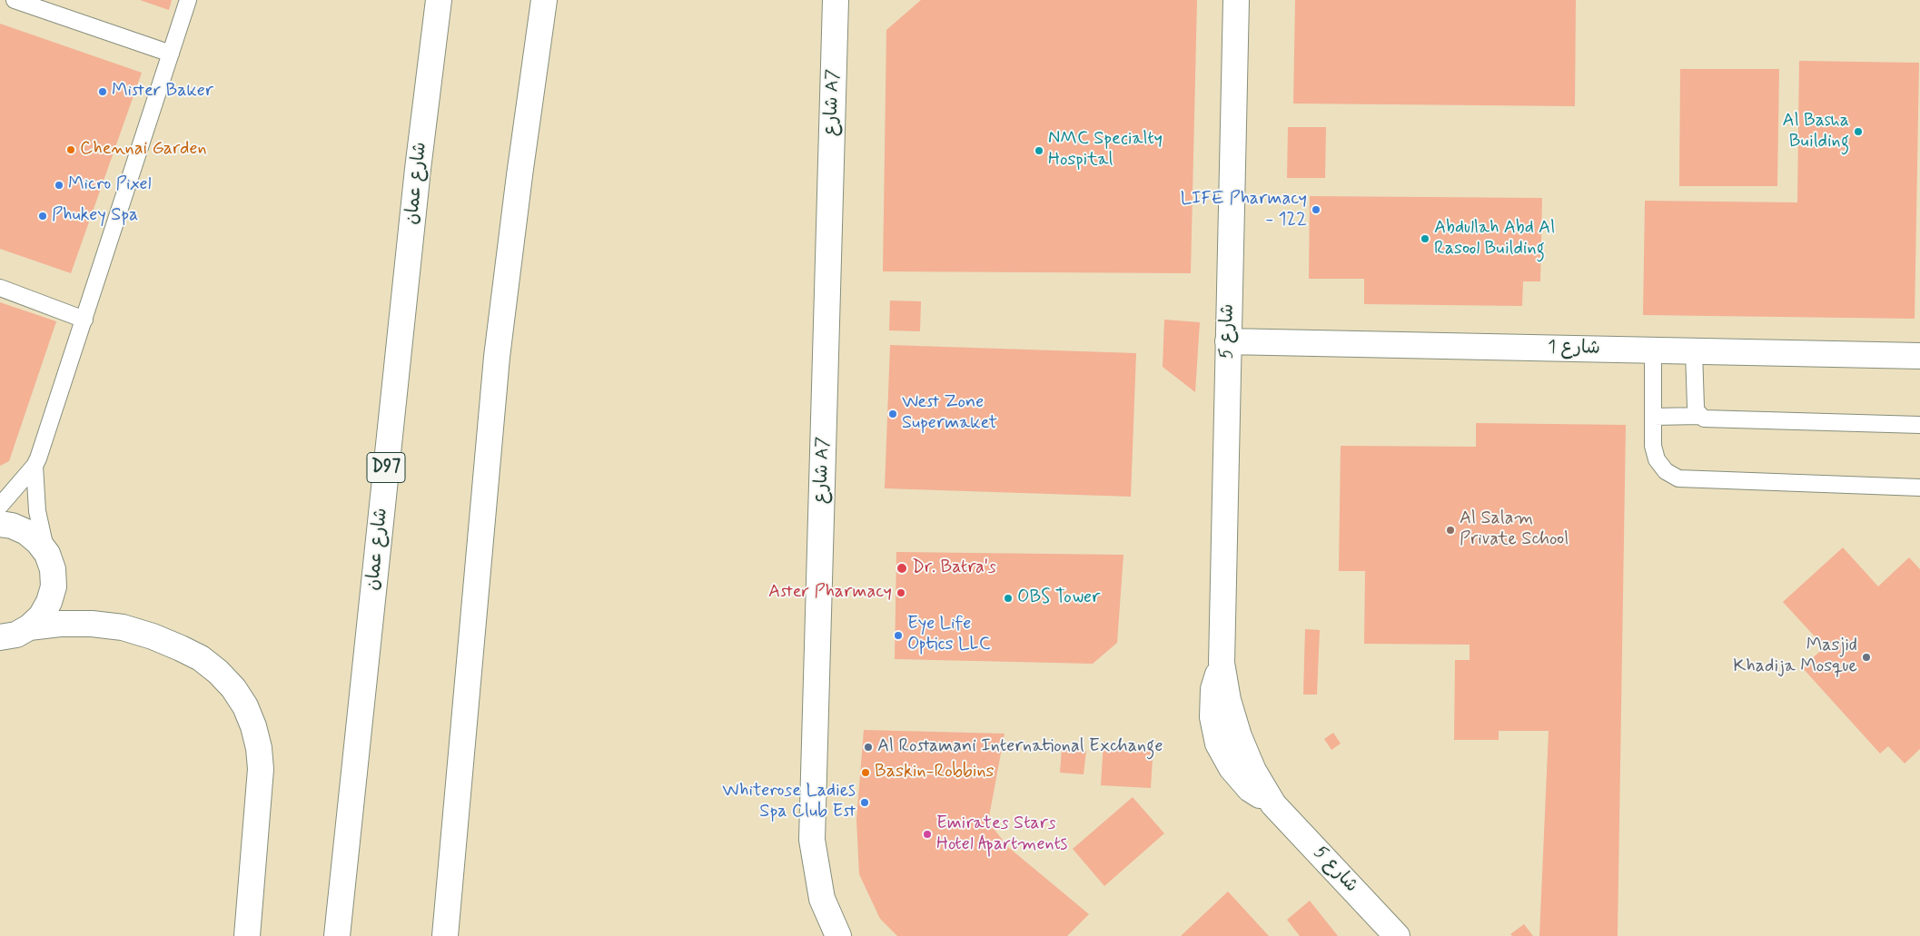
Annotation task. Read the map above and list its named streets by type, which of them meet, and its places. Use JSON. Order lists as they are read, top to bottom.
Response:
{
  "streets": {
    "street": [
      "شارع A7",
      "شارع عمان",
      "شارع 5",
      "شارع 1",
      "D97"
    ]
  },
  "crossings": [
    ["شارع 5", "شارع 1"]
  ],
  "places": [
    "Mister Baker",
    "Al Basha Building",
    "Chennai Garden",
    "NMC Specialty Hospital",
    "Micro Pixel",
    "LIFE Pharmacy - 122",
    "Phukey Spa",
    "Abdullah Abd Al Rasool Building",
    "West Zone Supermaket",
    "Al Salam Private School",
    "Dr. Batra's",
    "Aster Pharmacy",
    "OBS Tower",
    "Eye Life Optics LLC",
    "Masjid Khadija Mosque",
    "Al Rostamani International Exchange",
    "Baskin-Robbins",
    "Whiterose Ladies Spa Club Est",
    "Emirates Stars Hotel Apartments"
  ]
}
